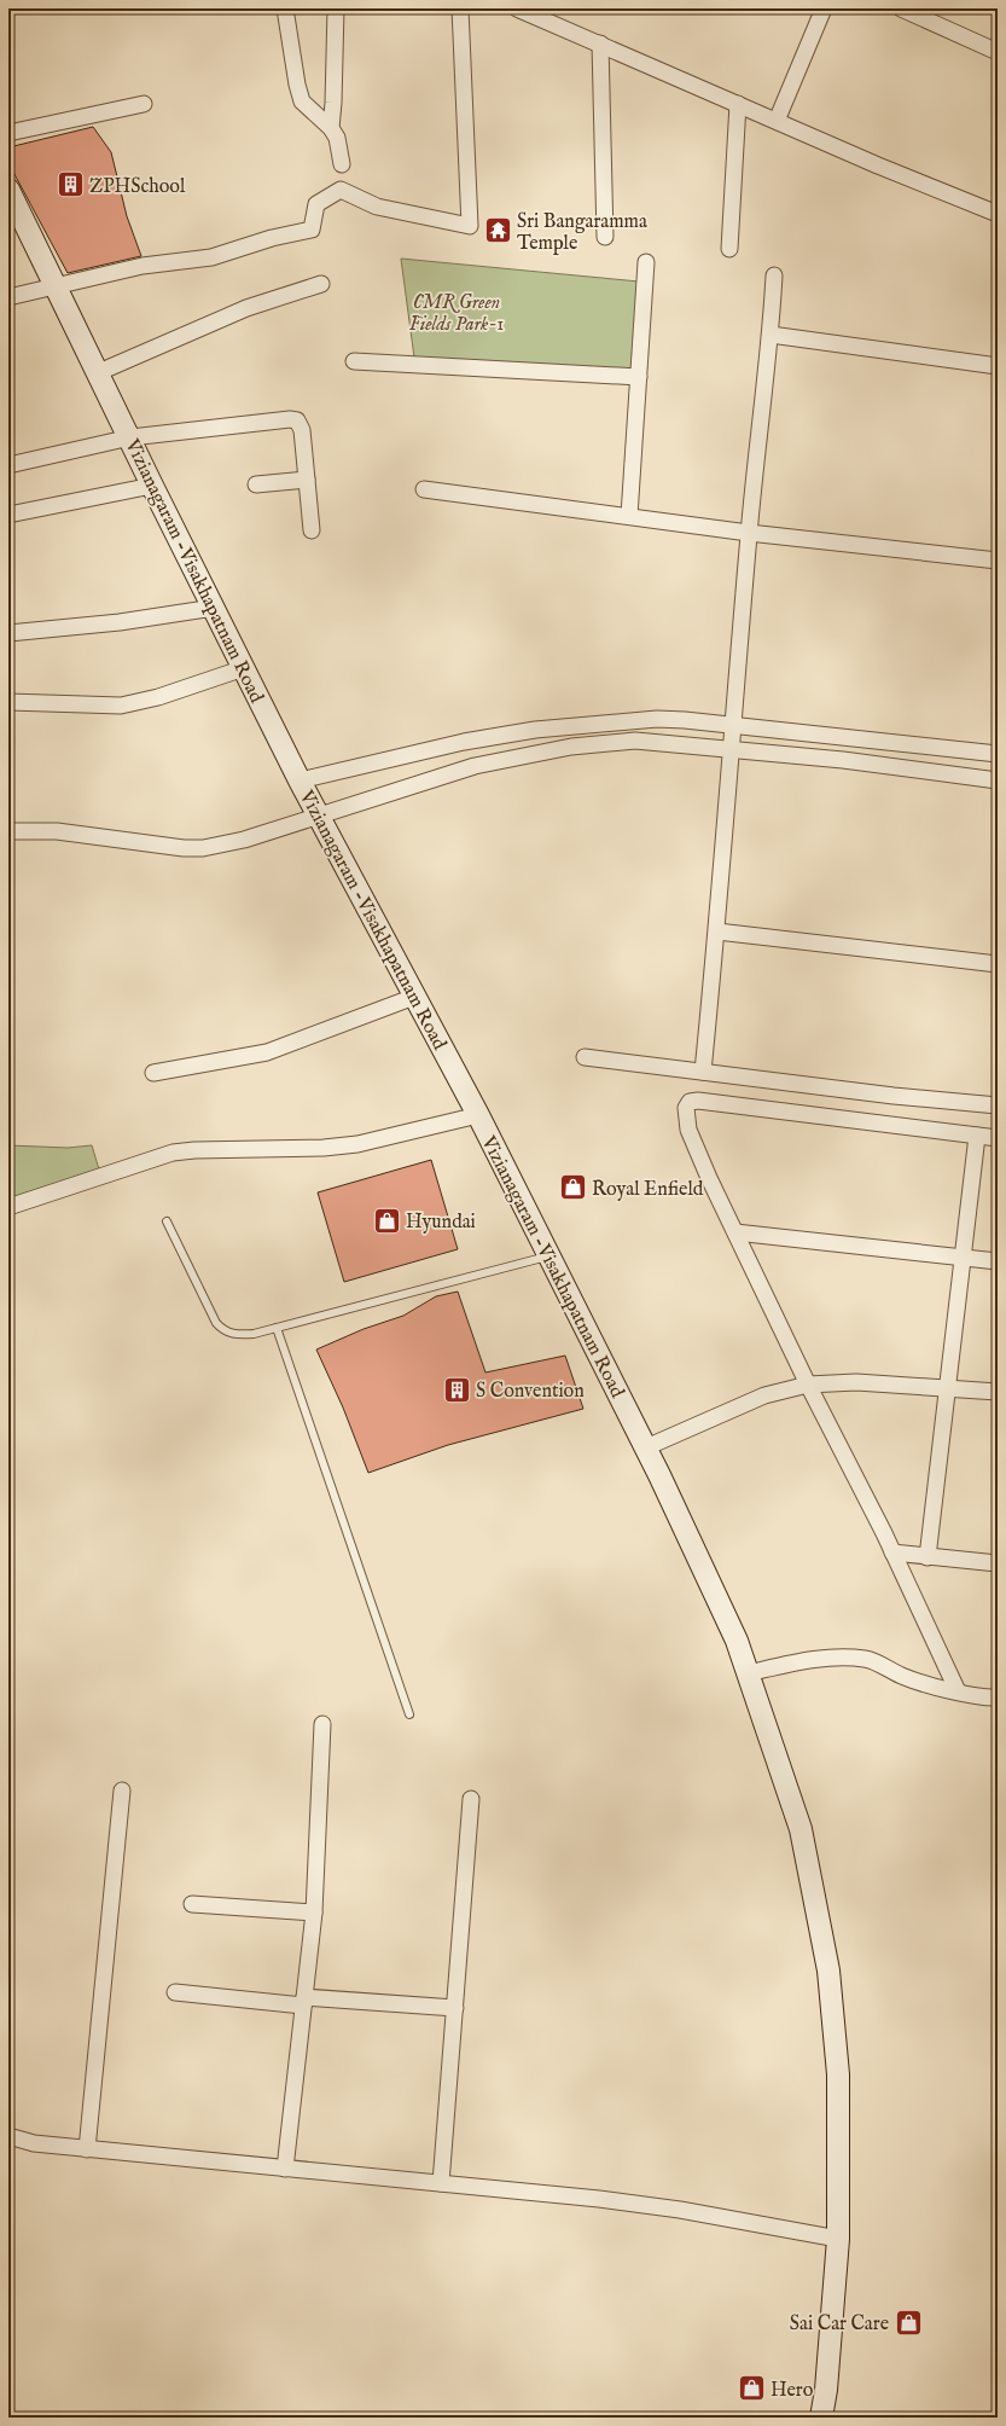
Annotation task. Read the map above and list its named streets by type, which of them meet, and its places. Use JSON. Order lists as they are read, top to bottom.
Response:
{
  "streets": {
    "main road": ["Vizianagaram -Visakhapatnam Road"]
  },
  "parks": ["CMR Green Fields Park-1"],
  "places": {
    "building": ["ZPHSchool", "S Convention"],
    "temple": ["Sri Bangaramma Temple"],
    "shop": [
      "Royal Enfield",
      "Hyundai",
      "Sai Car Care",
      "Hero"
    ]
  }
}
